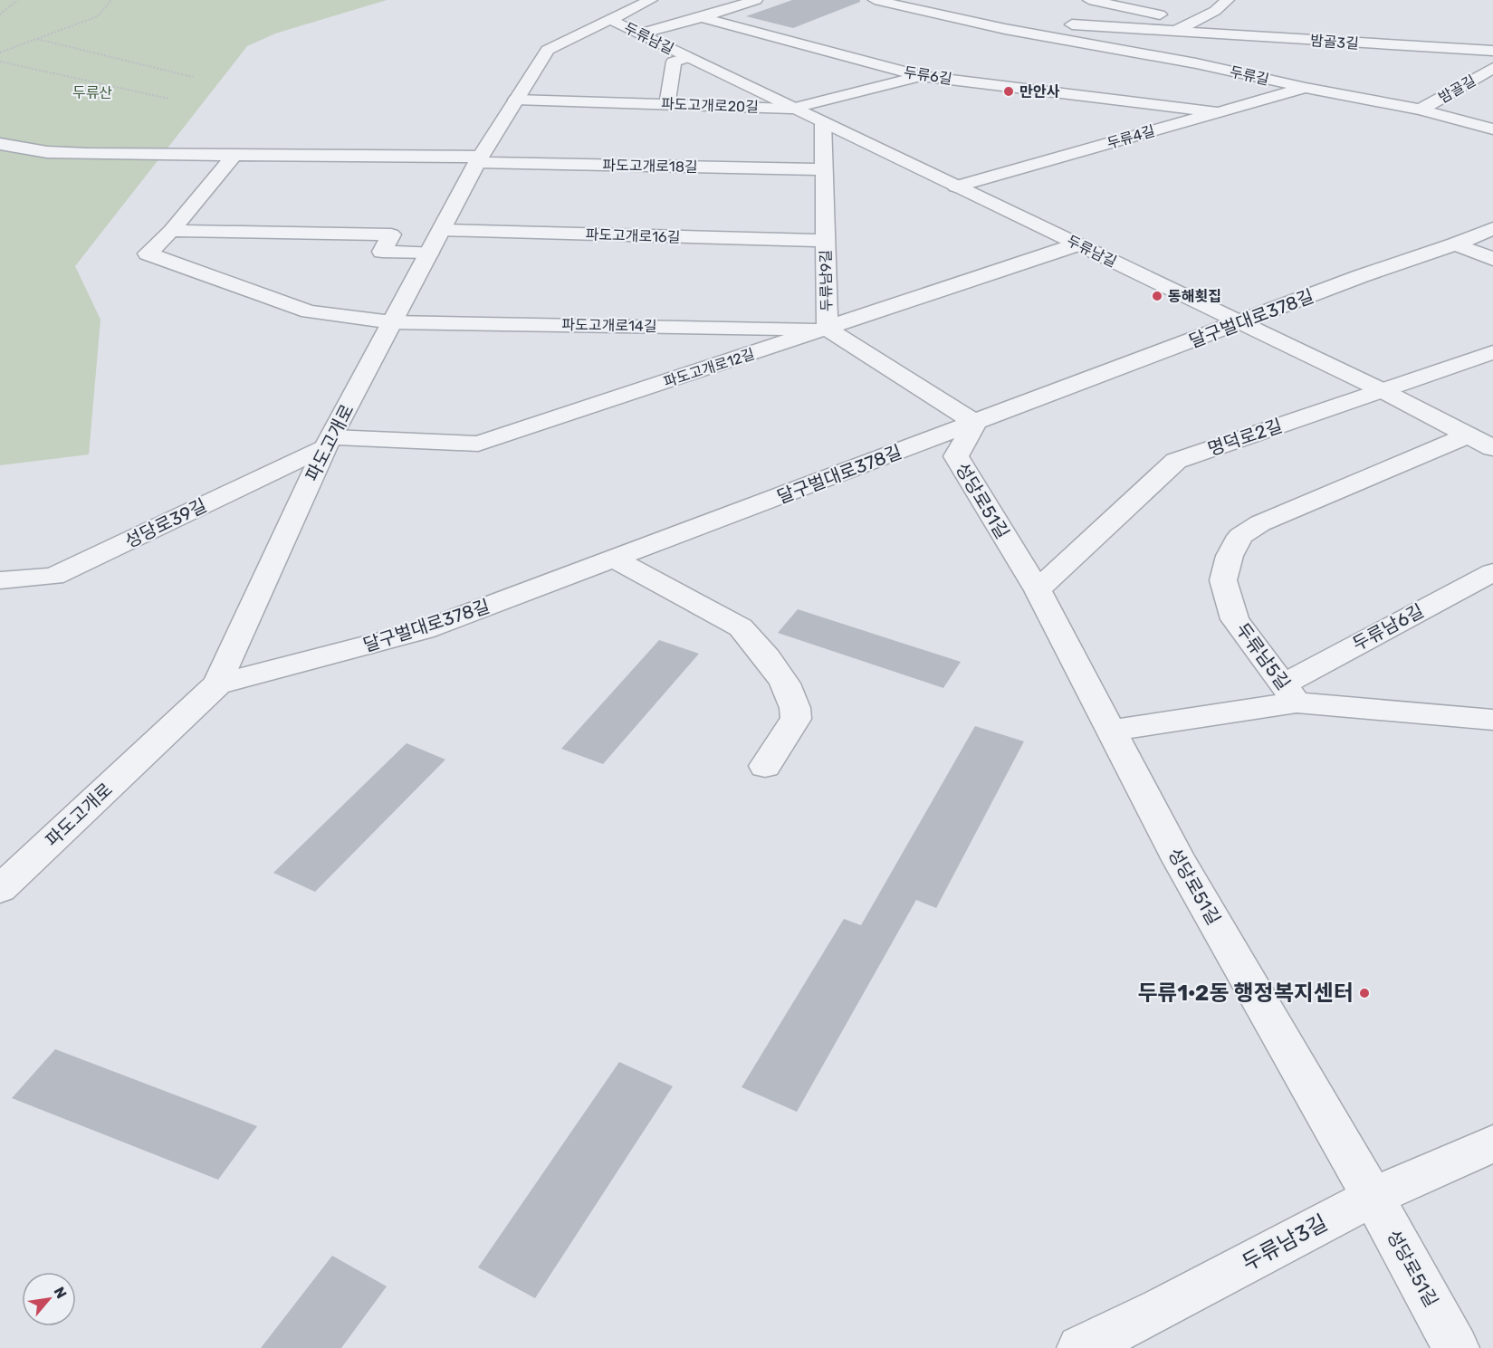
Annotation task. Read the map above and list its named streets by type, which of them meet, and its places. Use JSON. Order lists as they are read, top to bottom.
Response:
{
  "streets": {
    "street": [
      "두류남길",
      "밤골3길",
      "두류6길",
      "두류길",
      "밤골길",
      "파도고개로20길",
      "두류4길",
      "파도고개로18길",
      "파도고개로16길",
      "두류남9길",
      "달구벌대로378길",
      "파도고개로14길",
      "파도고개로12길",
      "명덕로2길",
      "파도고개로",
      "성당로51길",
      "성당로39길",
      "두류남6길",
      "두류남5길",
      "두류남3길"
    ]
  },
  "crossings": [
    ["두류남길", "파도고개로20길"],
    ["두류남길", "두류4길"],
    ["두류남길", "두류남9길"],
    ["두류남길", "달구벌대로378길"],
    ["두류남길", "파도고개로12길"],
    ["두류남길", "명덕로2길"],
    ["두류남길", "파도고개로"],
    ["두류남길", "두류남5길"],
    ["밤골3길", "두류길"],
    ["두류6길", "파도고개로20길"],
    ["두류6길", "두류4길"],
    ["두류길", "밤골길"],
    ["두류길", "두류4길"],
    ["파도고개로20길", "파도고개로"],
    ["파도고개로18길", "두류남9길"],
    ["파도고개로18길", "파도고개로"],
    ["파도고개로16길", "두류남9길"],
    ["파도고개로16길", "파도고개로"],
    ["두류남9길", "달구벌대로378길"],
    ["두류남9길", "파도고개로14길"],
    ["두류남9길", "파도고개로12길"],
    ["두류남9길", "성당로51길"],
    ["달구벌대로378길", "파도고개로"],
    ["달구벌대로378길", "성당로51길"],
    ["파도고개로14길", "파도고개로12길"],
    ["파도고개로14길", "파도고개로"],
    ["파도고개로12길", "파도고개로"],
    ["파도고개로12길", "성당로39길"],
    ["명덕로2길", "성당로51길"],
    ["파도고개로", "성당로39길"],
    ["성당로51길", "두류남6길"],
    ["성당로51길", "두류남3길"],
    ["두류남6길", "두류남5길"]
  ],
  "parks": ["두류산"],
  "places": ["만안사", "동해횟집", "두류1·2동 행정복지센터"],
  "north": "top right"
}
